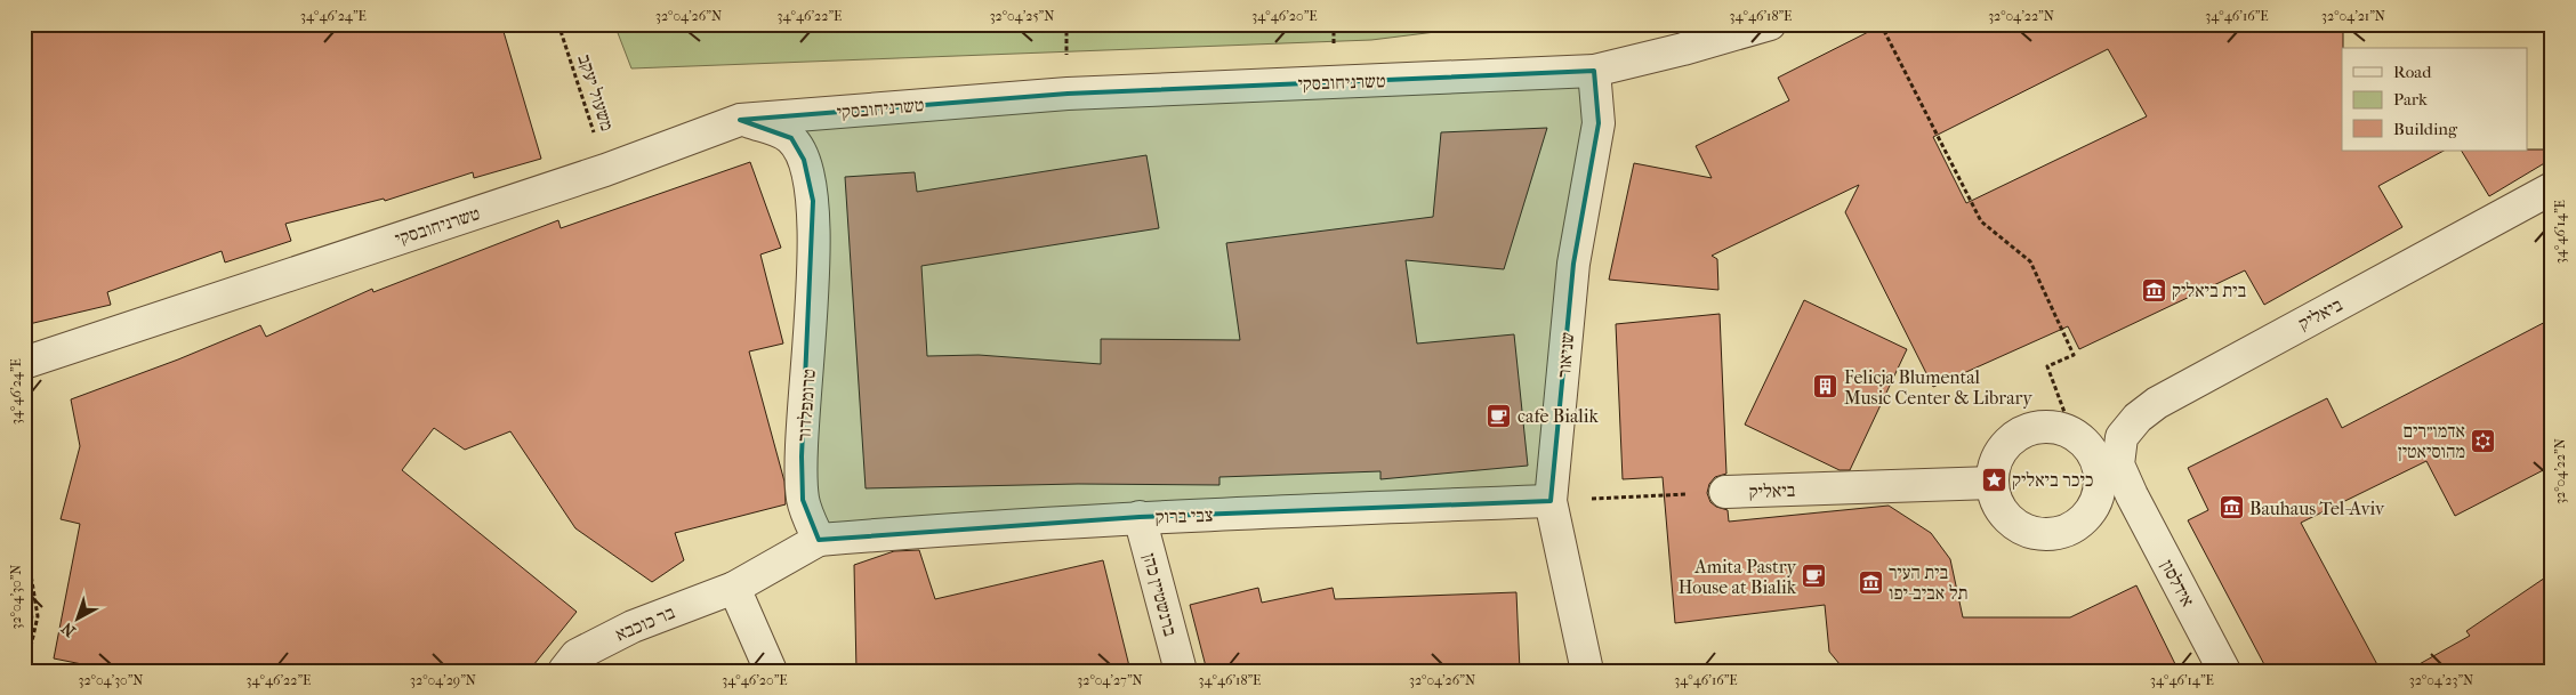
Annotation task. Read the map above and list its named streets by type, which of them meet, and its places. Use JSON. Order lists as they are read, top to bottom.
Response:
{
  "streets": {
    "street": [
      "טשרניחובסקי",
      "ביאליק",
      "שניאור",
      "טרומפלדור",
      "צבי ברוק",
      "אידלסון",
      "ברנשטיין כהן",
      "בר כוכבא"
    ],
    "path": ["משעול יעקב"]
  },
  "crossings": [
    ["טשרניחובסקי", "משעול יעקב"],
    ["טשרניחובסקי", "שניאור"],
    ["טשרניחובסקי", "טרומפלדור"],
    ["ביאליק", "שניאור"],
    ["ביאליק", "צבי ברוק"],
    ["ביאליק", "אידלסון"],
    ["שניאור", "צבי ברוק"],
    ["טרומפלדור", "צבי ברוק"],
    ["צבי ברוק", "ברנשטיין כהן"]
  ],
  "places": {
    "museum": ["בית ביאליק", "Bauhaus Tel-Aviv", "בית העיר תל אביב-יפו"],
    "building": ["Felicja Blumental Music Center & Library"],
    "cafe": ["cafe Bialik", "Amita Pastry House at Bialik"],
    "synagogue": ["אדמו״רים מהוסיאטין"],
    "place": ["כיכר ביאליק"]
  },
  "legend": ["Road", "Park", "Building"],
  "north": "bottom left",
  "coordinates": [
    "34°46'24\"E",
    "32°04'26\"N",
    "34°46'22\"E",
    "32°04'25\"N",
    "34°46'20\"E",
    "34°46'18\"E",
    "32°04'22\"N",
    "34°46'16\"E",
    "32°04'21\"N",
    "34°46'14\"E",
    "32°04'30\"N",
    "32°04'29\"N",
    "32°04'27\"N",
    "32°04'23\"N"
  ]
}
